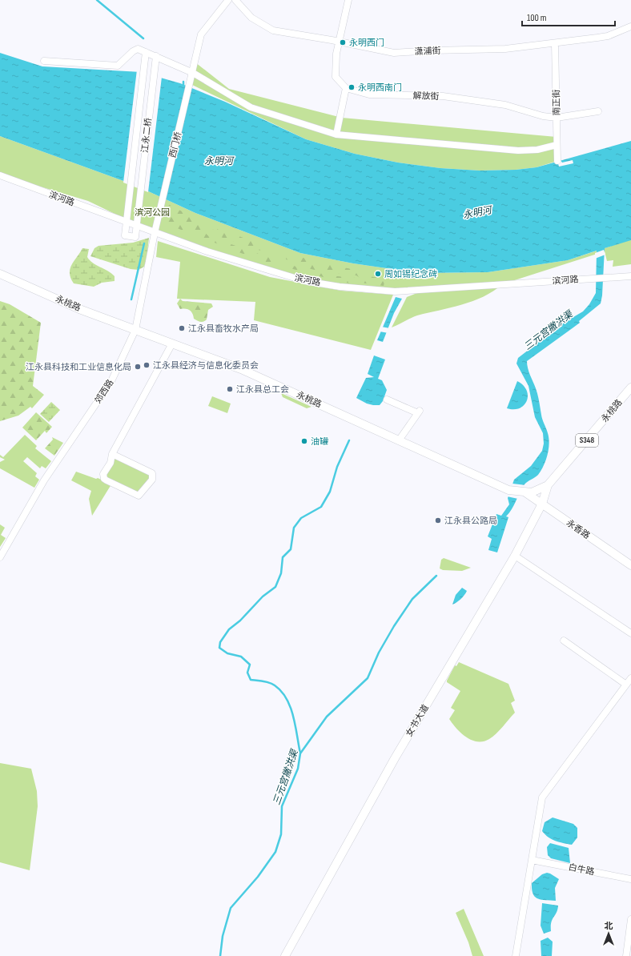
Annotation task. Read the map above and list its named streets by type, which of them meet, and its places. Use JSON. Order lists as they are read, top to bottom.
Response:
{
  "streets": {
    "main road": [
      "永桃路",
      "S348",
      "永香路",
      "女书大道"
    ],
    "street": [
      "潇浦街",
      "解放街",
      "南正街",
      "江永二桥",
      "西门桥",
      "滨河路",
      "郊西路",
      "白牛路"
    ]
  },
  "crossings": [
    ["潇浦街", "南正街"],
    ["解放街", "南正街"],
    ["江永二桥", "滨河路"],
    ["西门桥", "郊西路"],
    ["滨河路", "郊西路"],
    ["永桃路", "郊西路"],
    ["永桃路", "永香路"],
    ["永桃路", "女书大道"],
    ["永香路", "女书大道"]
  ],
  "water": ["永明河", "三元宫撇洪渠"],
  "parks": ["滨河公园"],
  "places": [
    "永明西门",
    "永明西南门",
    "周如锡纪念碑",
    "江永县畜牧水产局",
    "江永县经济与信息化委员会",
    "江永县科技和工业信息化局",
    "江永县总工会",
    "油罐",
    "江永县公路局"
  ],
  "scale_bar": "100 m",
  "north": "top"
}
